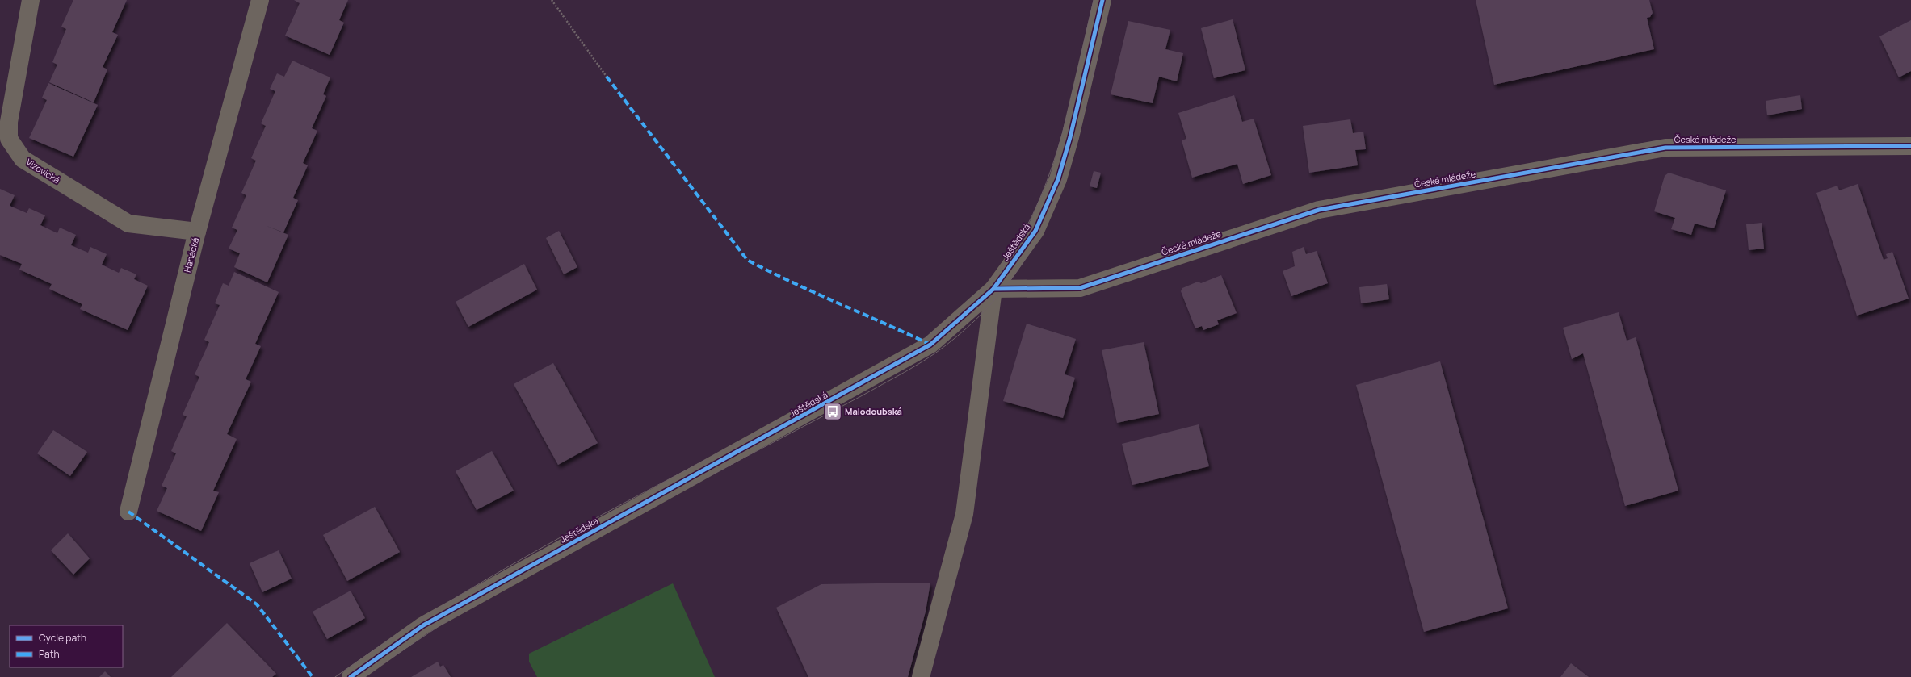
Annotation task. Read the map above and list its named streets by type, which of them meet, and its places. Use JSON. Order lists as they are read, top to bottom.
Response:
{
  "streets": {
    "street": [
      "České mládeže",
      "Vizovická",
      "Ještědská",
      "Hanácká"
    ]
  },
  "crossings": [
    ["České mládeže", "Ještědská"],
    ["Vizovická", "Hanácká"]
  ],
  "places": {
    "bus stop": ["Malodoubská"]
  },
  "legend": ["Cycle path", "Path"]
}
